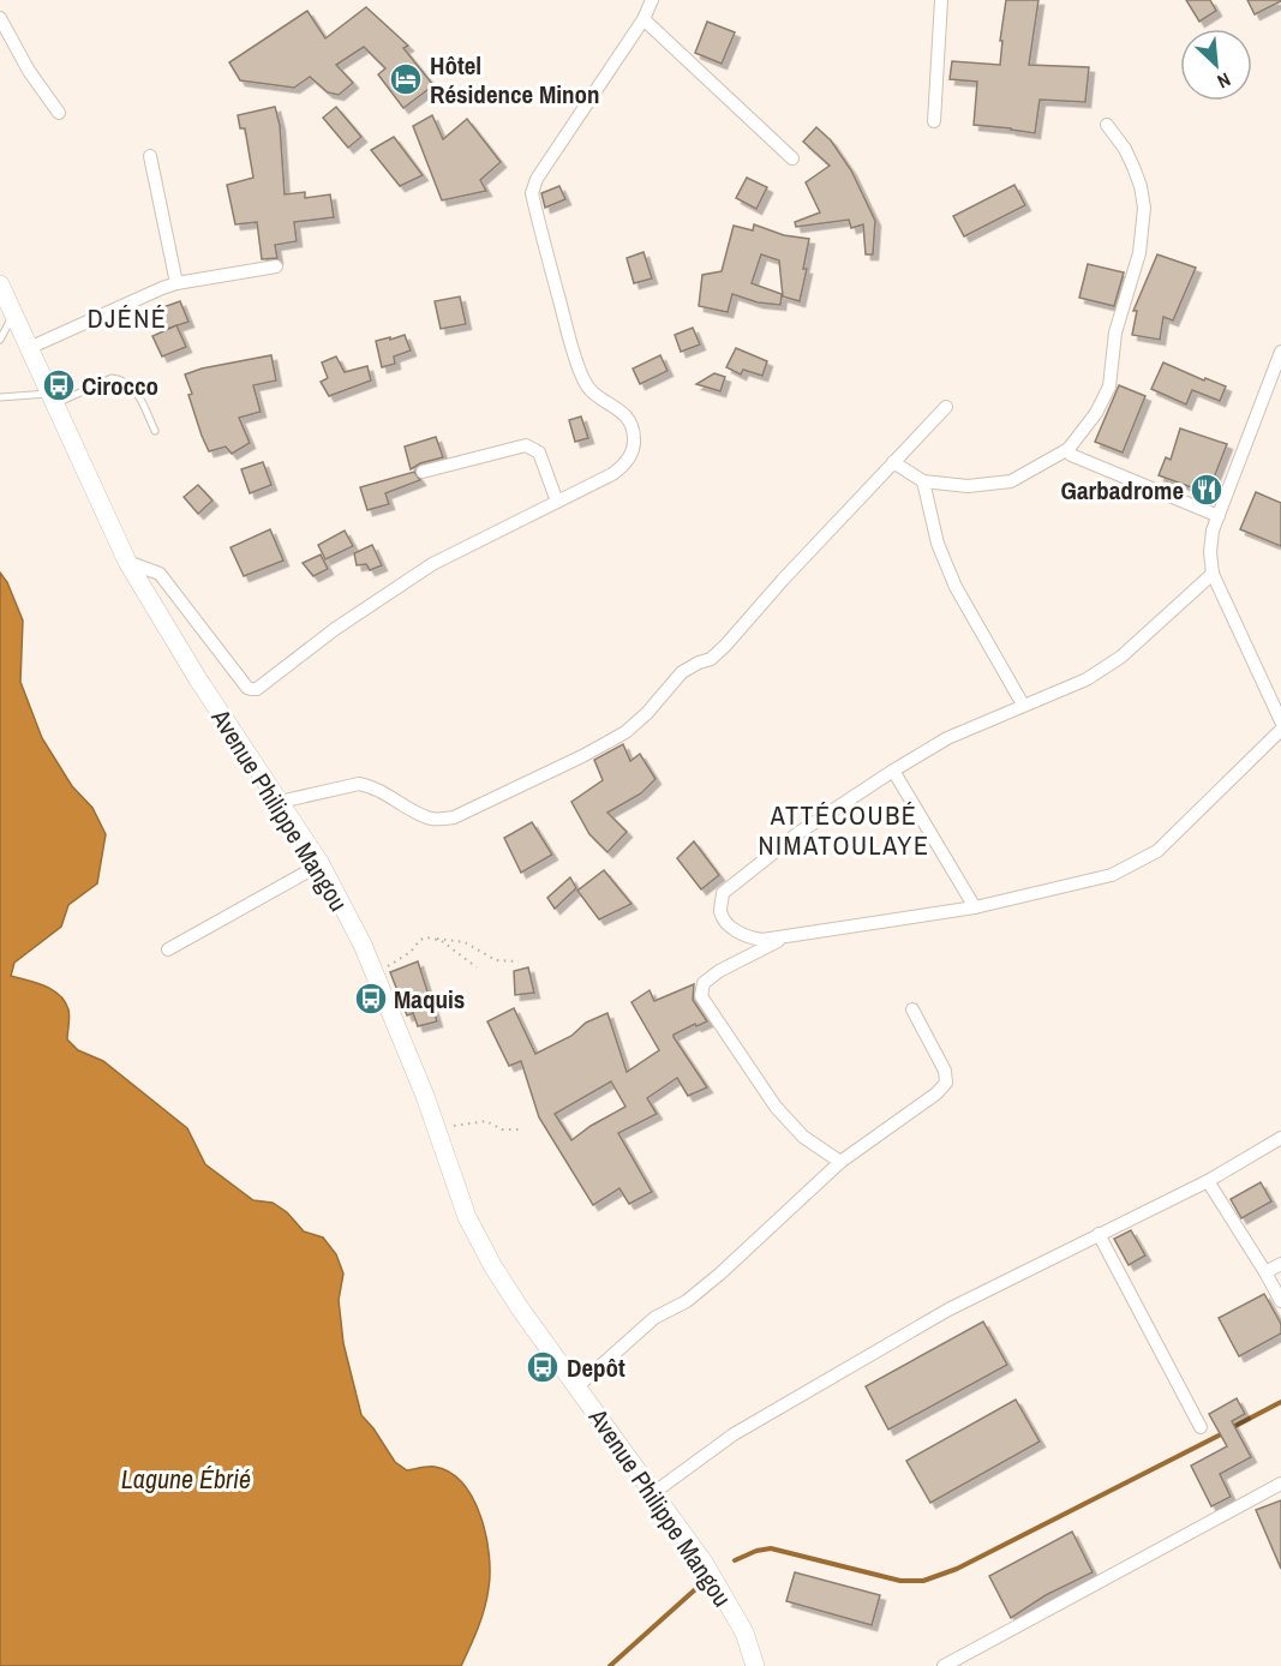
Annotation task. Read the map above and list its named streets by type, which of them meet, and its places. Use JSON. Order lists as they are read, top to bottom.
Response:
{
  "streets": {
    "street": ["Avenue Philippe Mangou"]
  },
  "districts": ["DJÉNÉ", "ATTÉCOUBÉ NIMATOULAYE"],
  "water": ["Lagune Ébrié"],
  "places": {
    "hotel": ["Hôtel Résidence Minon"],
    "bus stop": ["Cirocco", "Maquis", "Depôt"],
    "restaurant": ["Garbadrome"]
  },
  "north": "bottom right"
}
